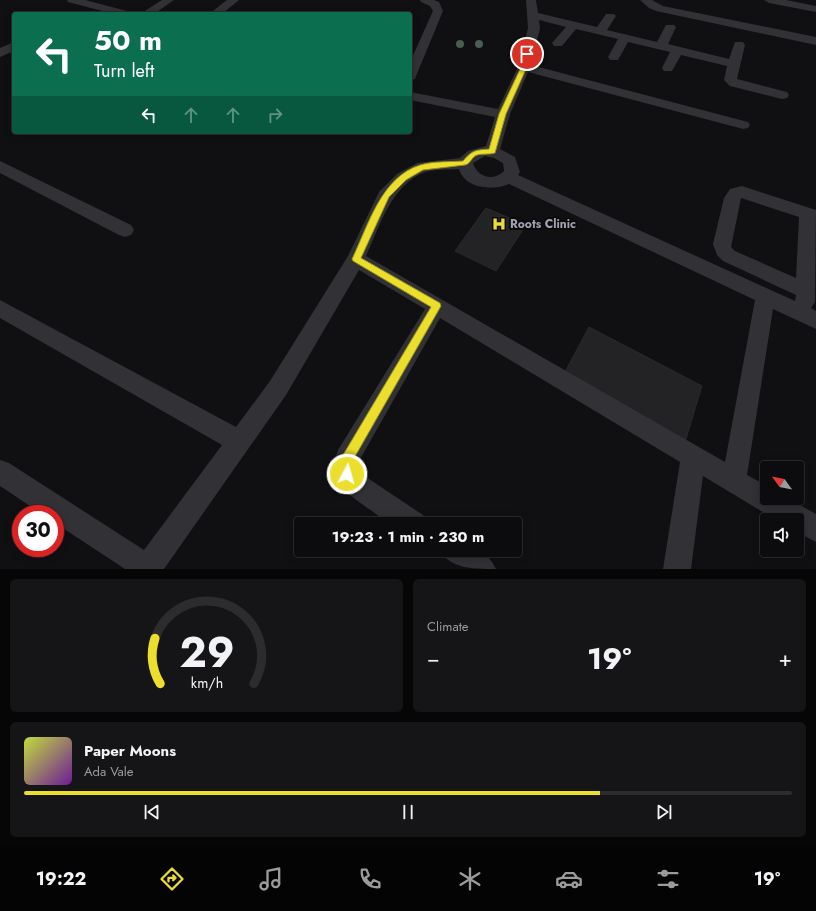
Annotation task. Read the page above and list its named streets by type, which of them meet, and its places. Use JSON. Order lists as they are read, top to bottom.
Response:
{
  "places": {
    "hospital": ["Roots Clinic"]
  },
  "north": "top left",
  "page": {
    "turn": ["50 m", "Turn left"],
    "limit": "30",
    "trip": "19:23 · 1 min · 230 m",
    "tile": "Climate",
    "heat": ["−", "19°", "+"],
    "song": ["Paper Moons", "Ada Vale"],
    "tabs": ["19:22", "19°"],
    "gauge": ["29", "km/h"]
  }
}
